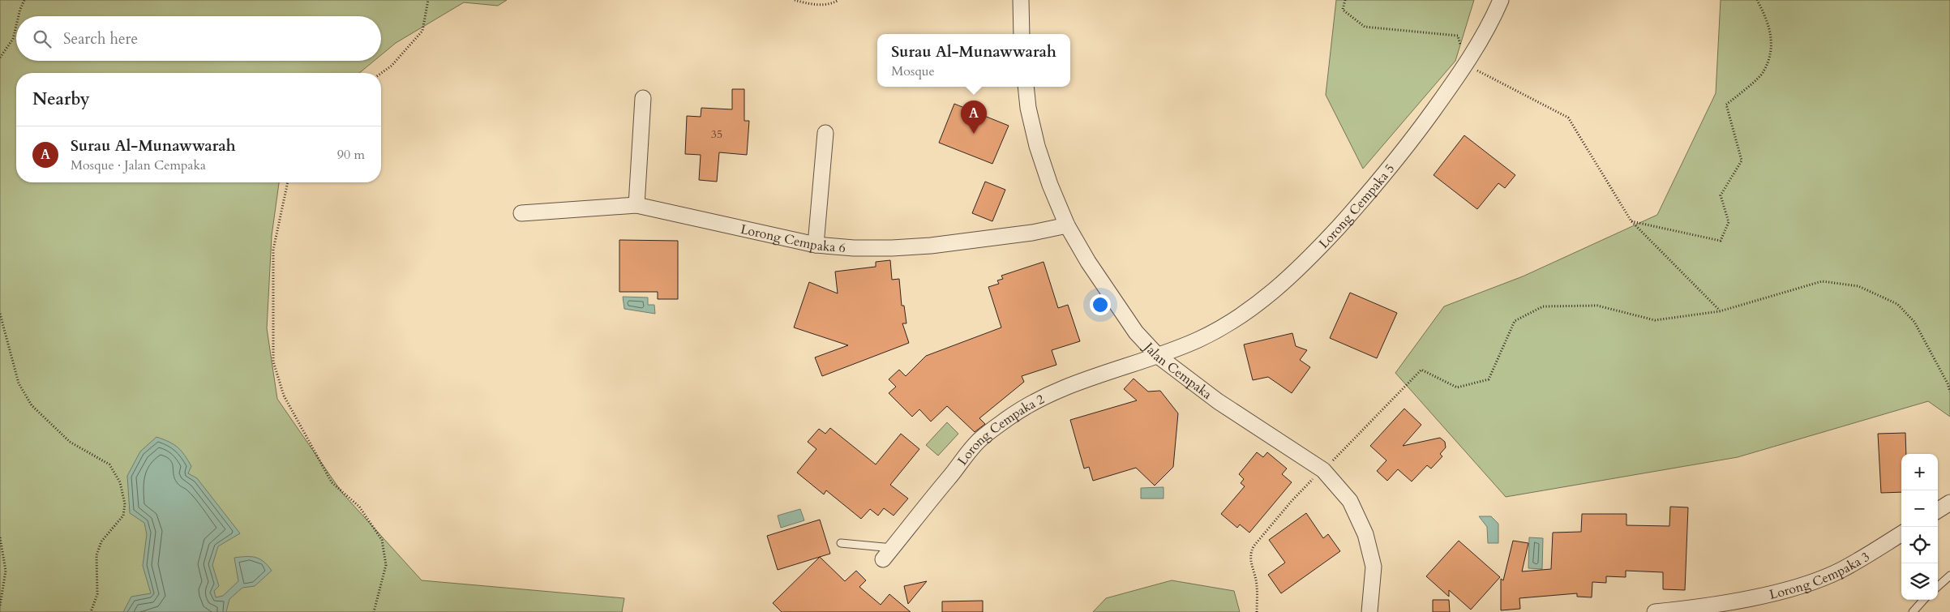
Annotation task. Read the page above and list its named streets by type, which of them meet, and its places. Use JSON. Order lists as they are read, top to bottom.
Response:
{
  "streets": {
    "street": [
      "Lorong Cempaka 5",
      "Lorong Cempaka 6",
      "Jalan Cempaka",
      "Lorong Cempaka 2",
      "Lorong Cempaka 3"
    ]
  },
  "crossings": [
    ["Lorong Cempaka 5", "Jalan Cempaka"],
    ["Lorong Cempaka 5", "Lorong Cempaka 2"],
    ["Lorong Cempaka 6", "Jalan Cempaka"],
    ["Jalan Cempaka", "Lorong Cempaka 2"]
  ],
  "house_numbers": ["35"],
  "page": {
    "search": "Search here",
    "popup": ["Surau Al-Munawwarah", "Mosque"],
    "heading": "Nearby",
    "pins": "A",
    "list": [
      {
        "mark": "A",
        "name": "Surau Al-Munawwarah",
        "note": "Mosque · Jalan Cempaka",
        "value": "90 m"
      }
    ],
    "map_buttons": ["+", "−"]
  }
}
